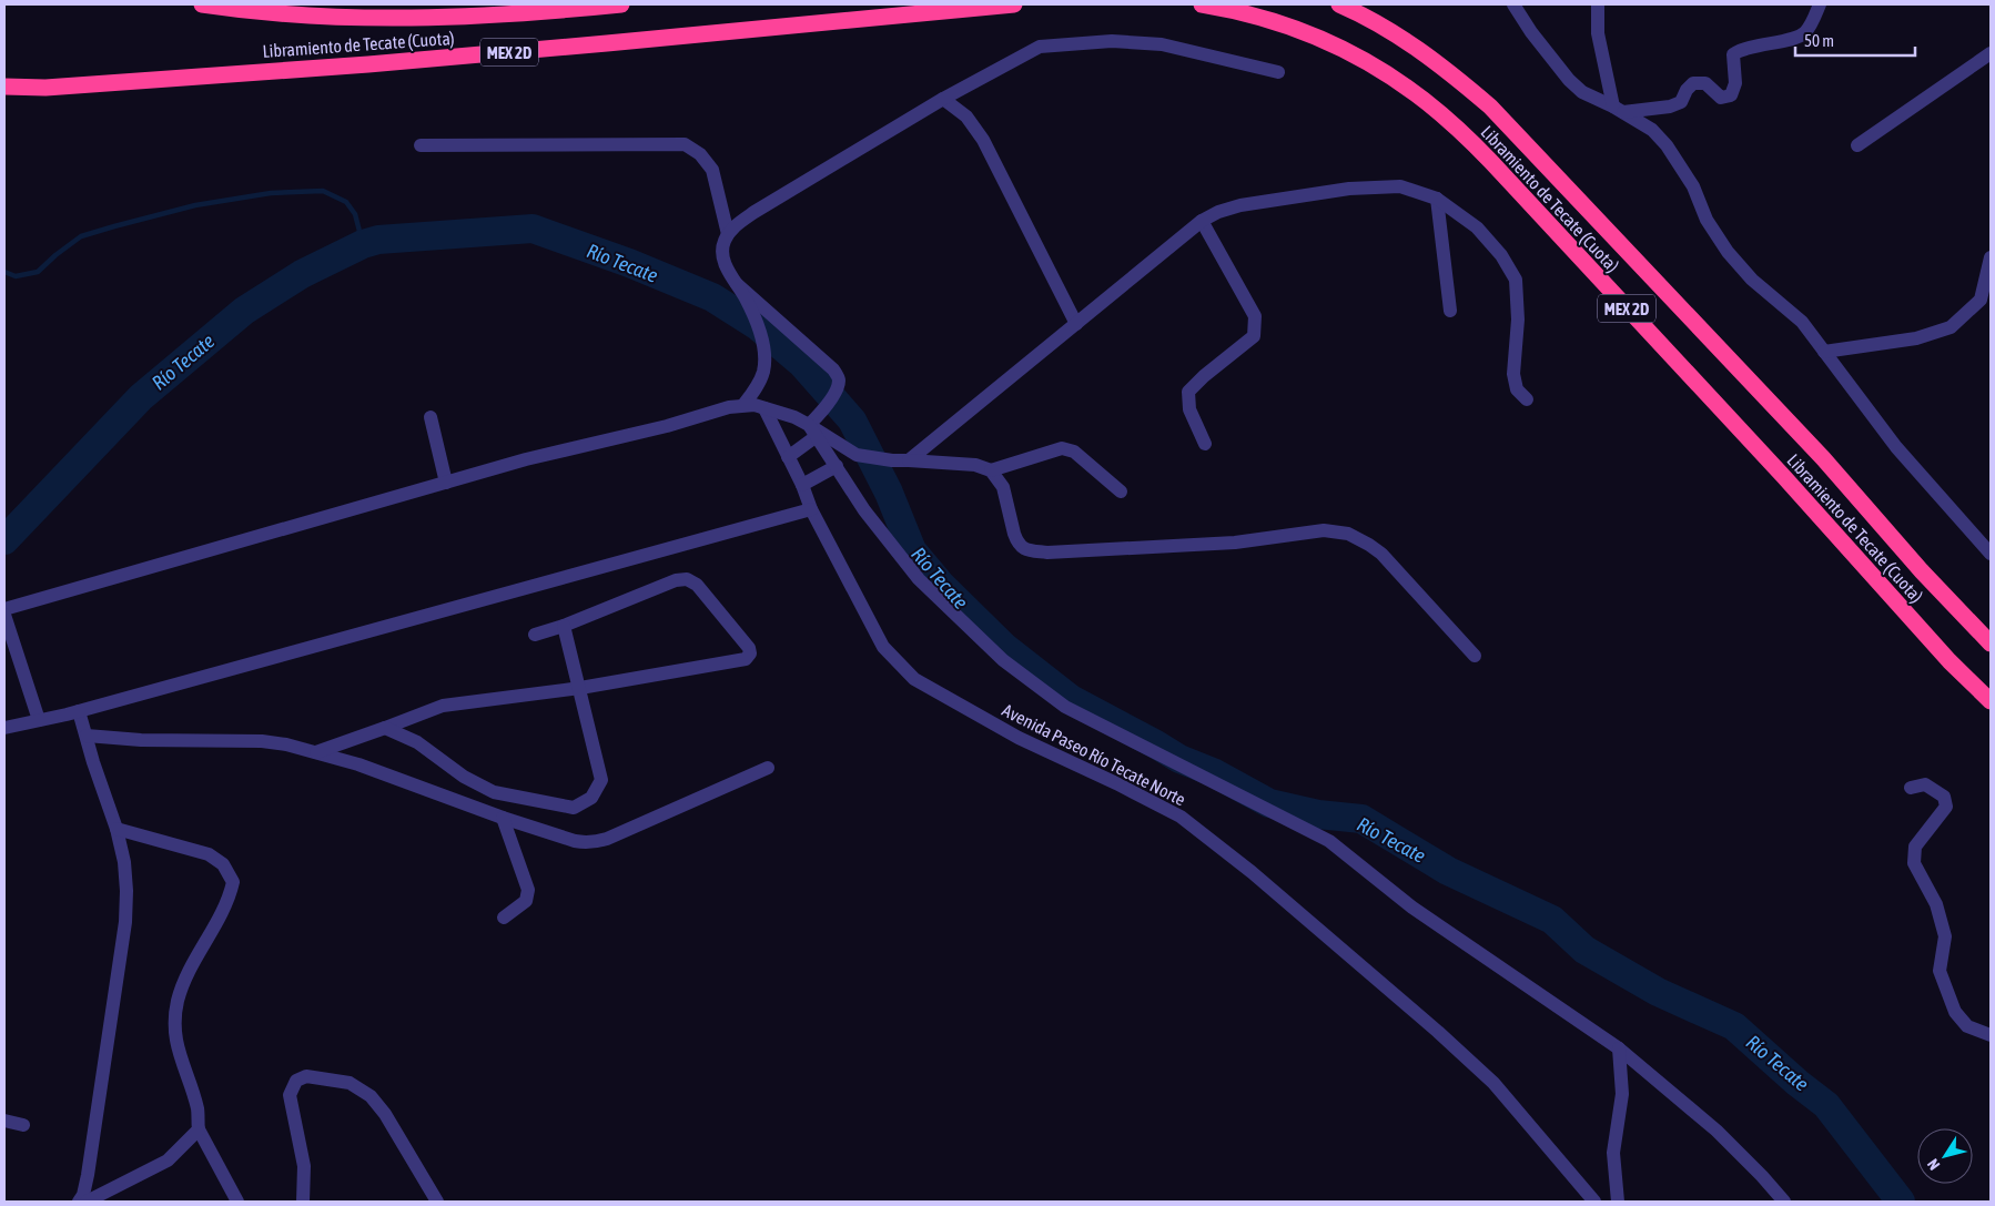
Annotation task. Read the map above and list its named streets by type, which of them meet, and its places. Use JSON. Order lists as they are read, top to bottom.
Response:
{
  "streets": {
    "highway": ["Libramiento de Tecate (Cuota)", "MEX 2D"],
    "street": ["Avenida Paseo Río Tecate Norte"]
  },
  "water": ["Río Tecate"],
  "scale_bar": "50 m",
  "north": "bottom left"
}
